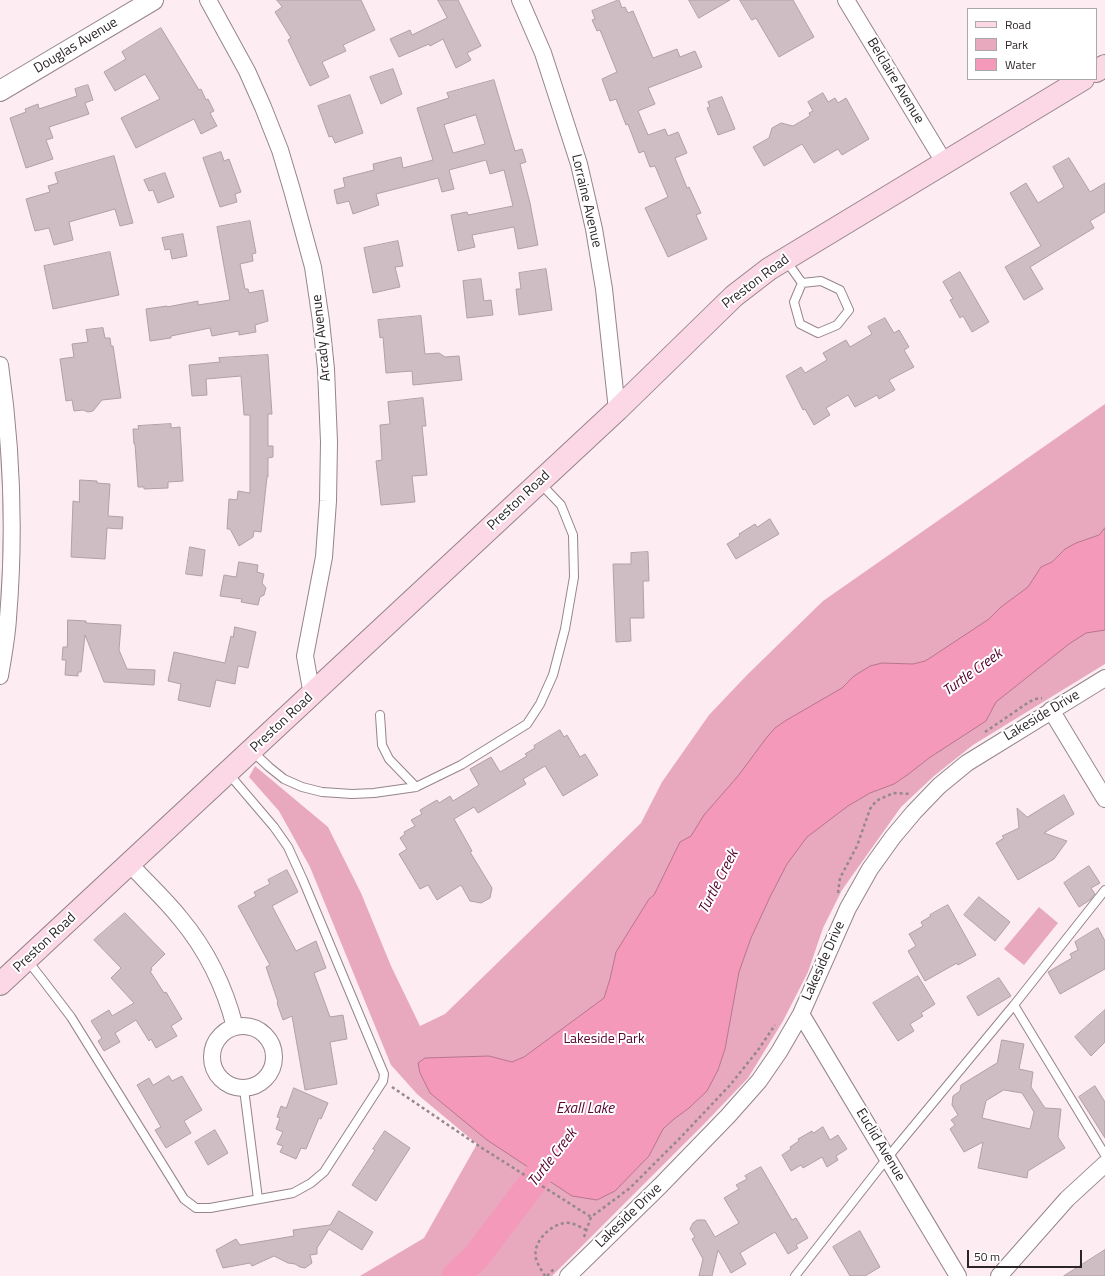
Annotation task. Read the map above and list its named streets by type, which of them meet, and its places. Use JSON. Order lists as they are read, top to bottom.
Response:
{
  "streets": {
    "main road": ["Preston Road"],
    "street": [
      "Douglas Avenue",
      "Belclaire Avenue",
      "Lorraine Avenue",
      "Arcady Avenue",
      "Lakeside Drive",
      "Euclid Avenue"
    ]
  },
  "crossings": [
    ["Belclaire Avenue", "Preston Road"],
    ["Lorraine Avenue", "Preston Road"],
    ["Preston Road", "Arcady Avenue"],
    ["Lakeside Drive", "Euclid Avenue"]
  ],
  "water": ["Turtle Creek", "Exall Lake"],
  "parks": ["Lakeside Park"],
  "legend": ["Road", "Park", "Water"],
  "scale_bar": "50 m"
}
